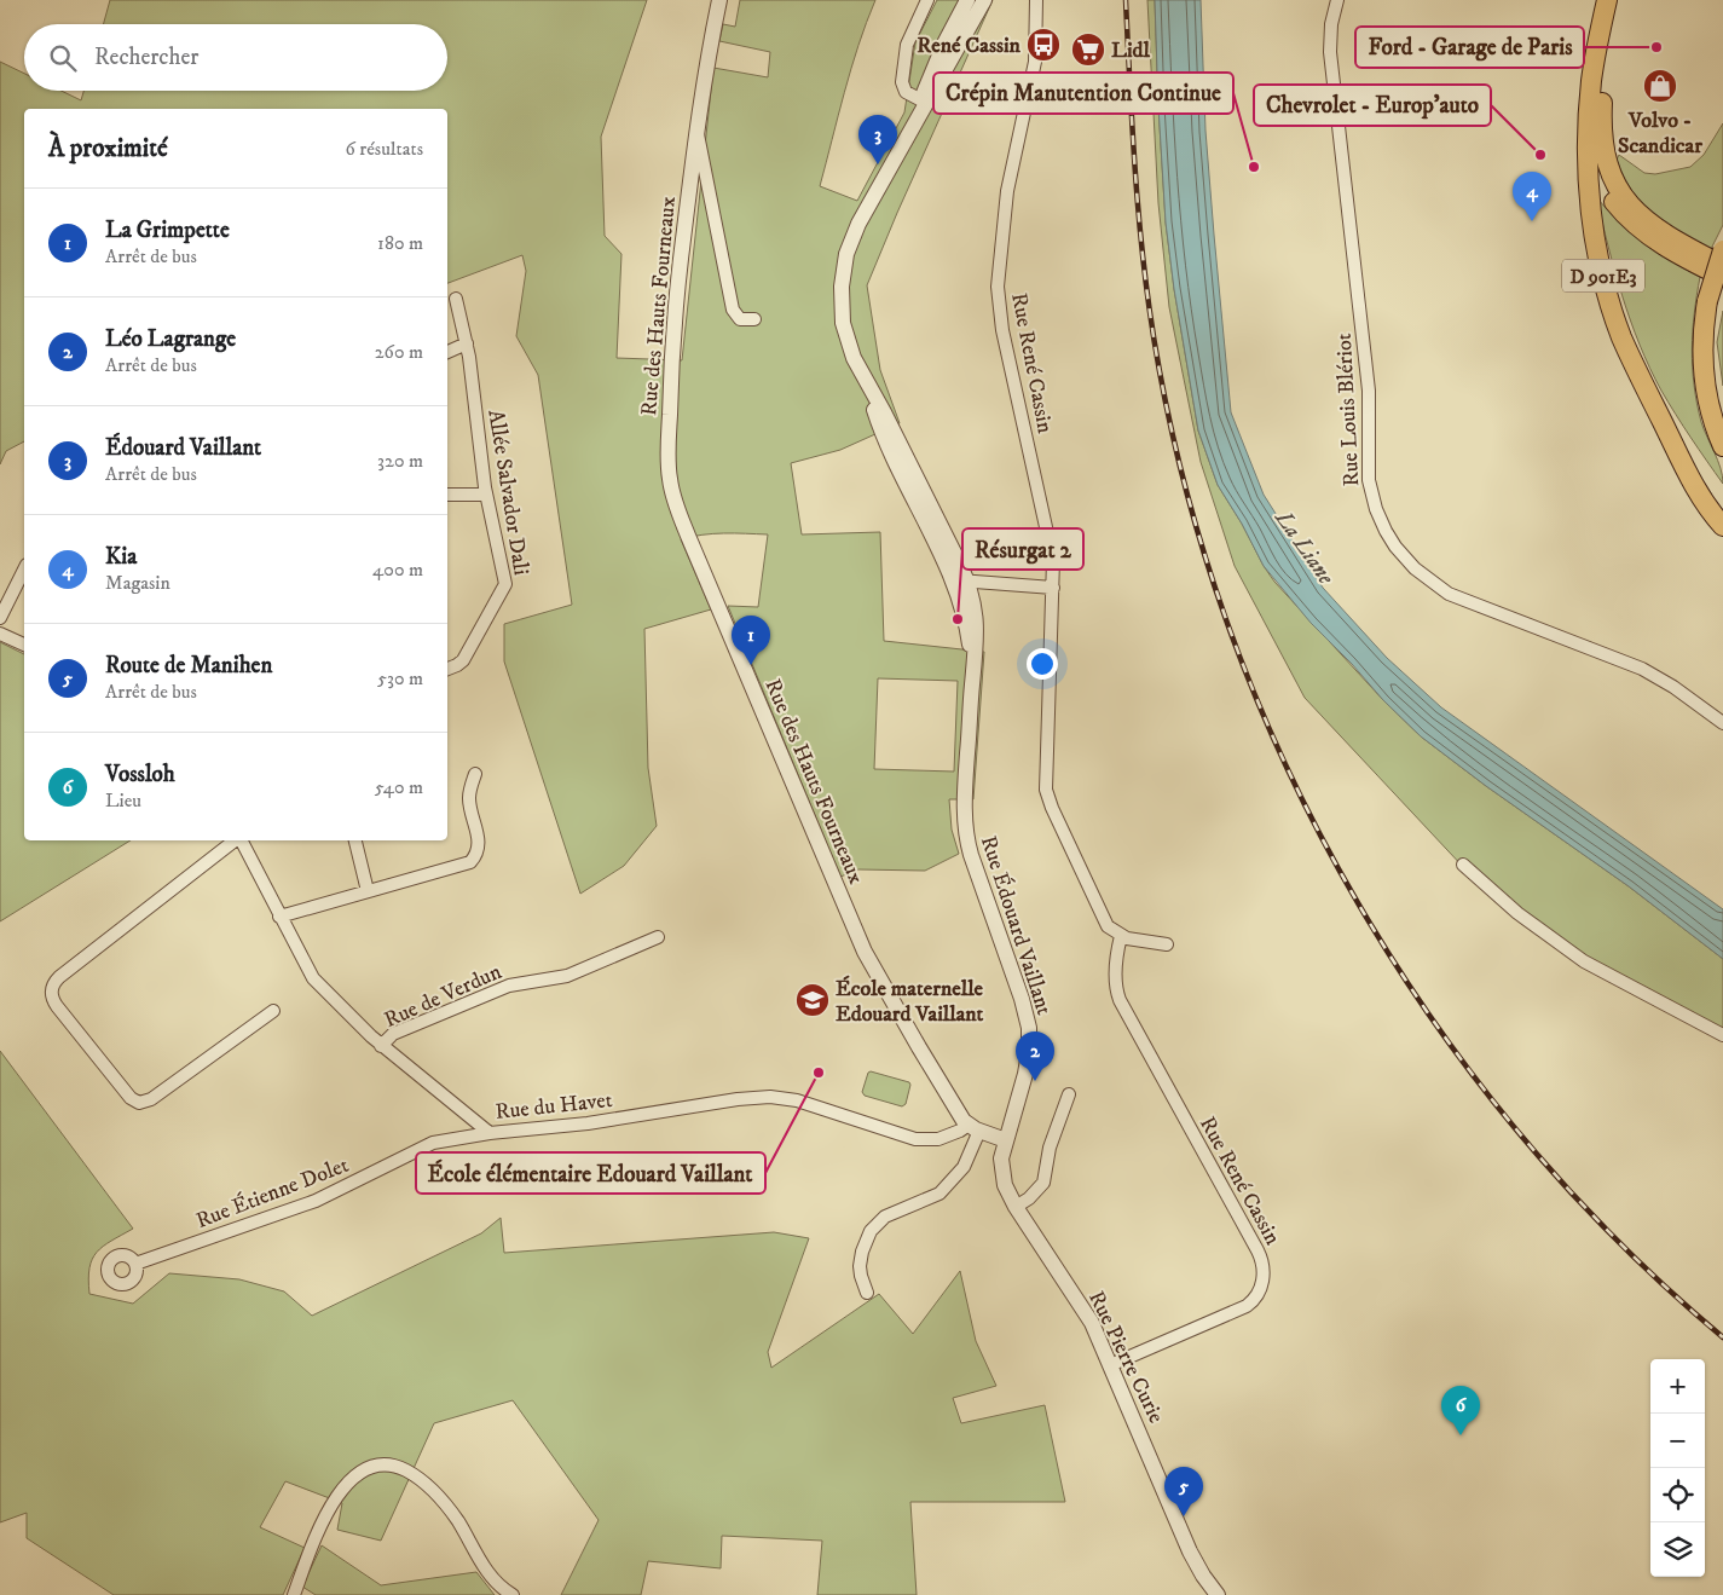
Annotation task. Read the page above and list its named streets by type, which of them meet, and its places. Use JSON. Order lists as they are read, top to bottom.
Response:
{
  "streets": {
    "main road": ["D 901E3"],
    "street": [
      "Rue des Hauts Fourneaux",
      "Rue René Cassin",
      "Rue Louis Blériot",
      "Allée Salvador Dali",
      "Rue Édouard Vaillant",
      "Rue de Verdun",
      "Rue du Havet",
      "Rue Étienne Dolet",
      "Rue Pierre Curie"
    ]
  },
  "crossings": [
    ["Rue des Hauts Fourneaux", "Rue du Havet"],
    ["Rue René Cassin", "Rue Pierre Curie"],
    ["Rue Édouard Vaillant", "Rue Pierre Curie"],
    ["Rue de Verdun", "Rue du Havet"],
    ["Rue du Havet", "Rue Étienne Dolet"]
  ],
  "water": ["La Liane"],
  "places": {
    "bus stop": ["René Cassin"],
    "other": [
      "Ford - Garage de Paris",
      "Chevrolet - Europ'auto",
      "Crépin Manutention Continue",
      "Résurgat 2",
      "École élémentaire Edouard Vaillant"
    ],
    "supermarket": ["Lidl"],
    "shop": ["Volvo - Scandicar"],
    "school or university": ["École maternelle Edouard Vaillant"]
  },
  "page": {
    "search": "Rechercher",
    "heading": ["À proximité", "6 résultats"],
    "pins": [
      "3",
      "4",
      "1",
      "2",
      "6",
      "5"
    ],
    "list": [
      {
        "mark": "1",
        "name": "La Grimpette",
        "note": "Arrêt de bus",
        "value": "180 m"
      },
      {
        "mark": "2",
        "name": "Léo Lagrange",
        "note": "Arrêt de bus",
        "value": "260 m"
      },
      {
        "mark": "3",
        "name": "Édouard Vaillant",
        "note": "Arrêt de bus",
        "value": "320 m"
      },
      {
        "mark": "4",
        "name": "Kia",
        "note": "Magasin",
        "value": "400 m"
      },
      {
        "mark": "5",
        "name": "Route de Manihen",
        "note": "Arrêt de bus",
        "value": "530 m"
      },
      {
        "mark": "6",
        "name": "Vossloh",
        "note": "Lieu",
        "value": "540 m"
      }
    ],
    "map_buttons": ["+", "−"]
  }
}
